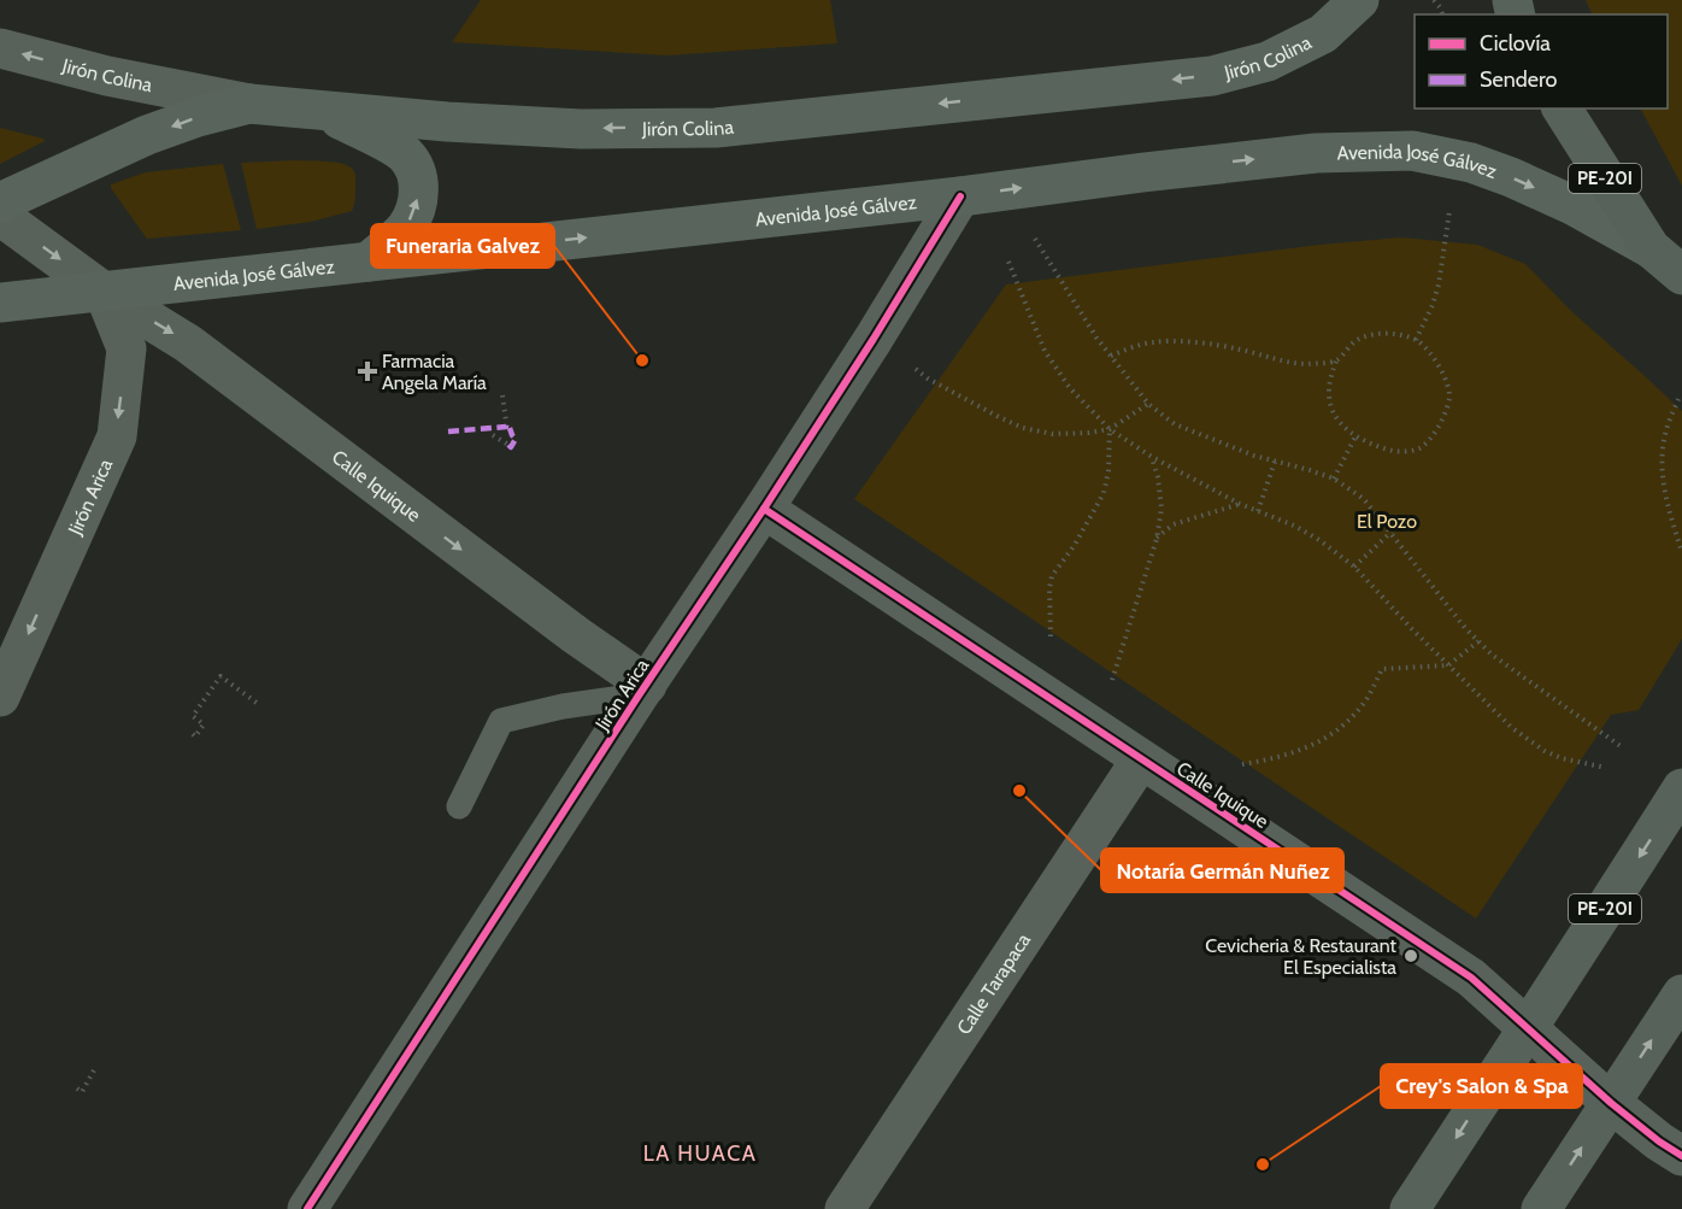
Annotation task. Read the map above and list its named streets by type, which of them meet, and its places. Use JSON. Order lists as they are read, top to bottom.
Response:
{
  "streets": {
    "main road": ["Jirón Colina", "Avenida José Gálvez", "PE-20I"],
    "street": ["Calle Iquique", "Jirón Arica", "Calle Tarapaca"]
  },
  "crossings": [
    ["Avenida José Gálvez", "PE-20I"],
    ["Avenida José Gálvez", "Calle Iquique"],
    ["Avenida José Gálvez", "Jirón Arica"],
    ["PE-20I", "Calle Iquique"],
    ["Calle Iquique", "Jirón Arica"],
    ["Calle Iquique", "Calle Tarapaca"]
  ],
  "one_way": ["Jirón Colina", "Avenida José Gálvez", "Calle Iquique"],
  "districts": ["LA HUACA"],
  "parks": ["El Pozo"],
  "places": {
    "other": [
      "Funeraria Galvez",
      "Notaría Germán Nuñez",
      "Cevicheria & Restaurant El Especialista",
      "Crey's Salon & Spa"
    ],
    "health": ["Farmacia Angela María"]
  },
  "legend": ["Ciclovía", "Sendero"]
}
